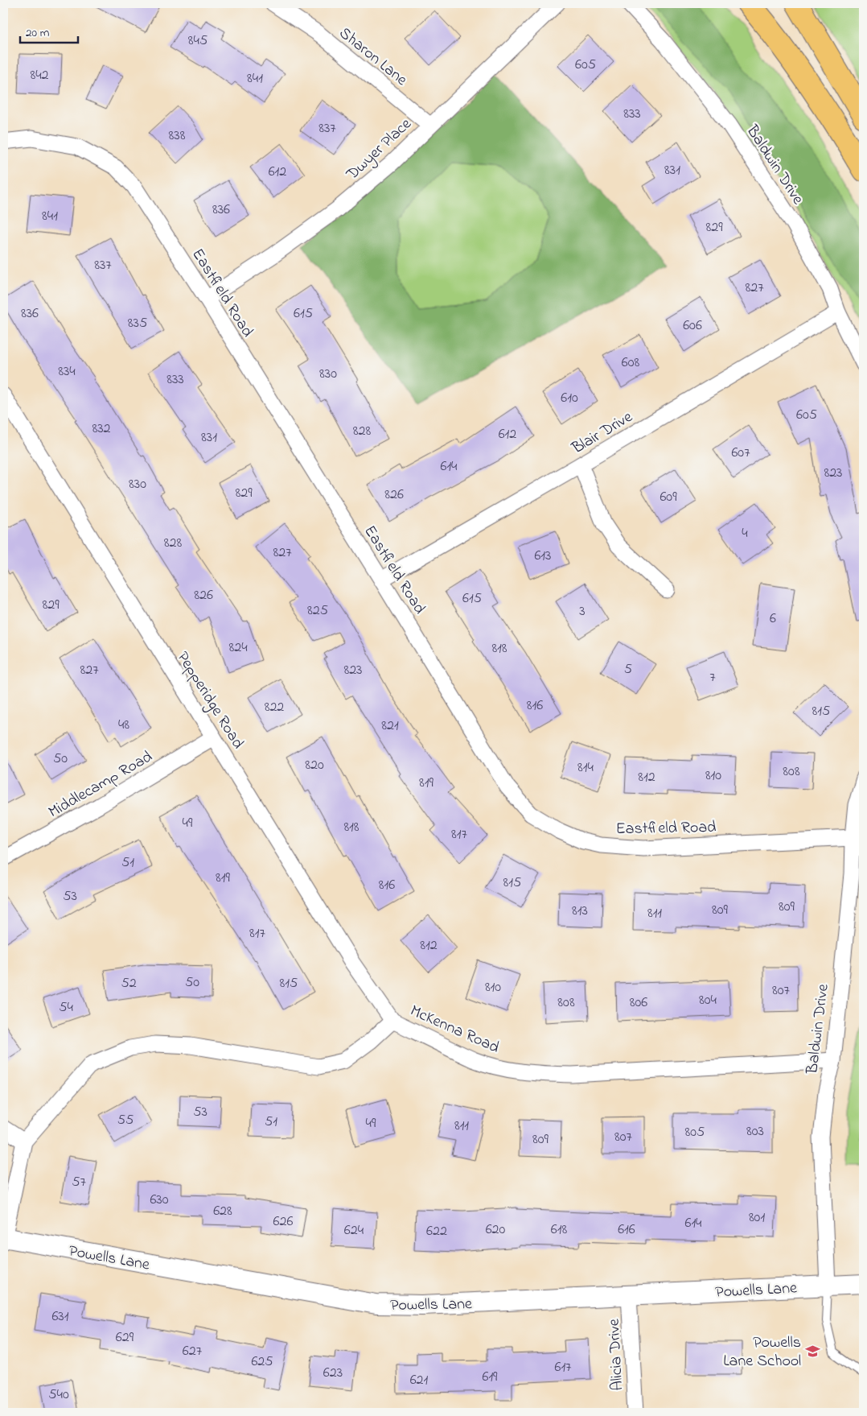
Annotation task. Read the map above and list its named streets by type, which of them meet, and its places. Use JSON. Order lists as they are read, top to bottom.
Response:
{
  "streets": {
    "street": [
      "Sharon Lane",
      "Dwyer Place",
      "Baldwin Drive",
      "Eastfield Road",
      "Blair Drive",
      "Pepperidge Road",
      "Middlecamp Road",
      "McKenna Road",
      "Powells Lane",
      "Alicia Drive"
    ]
  },
  "crossings": [
    ["Sharon Lane", "Dwyer Place"],
    ["Dwyer Place", "Eastfield Road"],
    ["Baldwin Drive", "Eastfield Road"],
    ["Baldwin Drive", "Blair Drive"],
    ["Baldwin Drive", "McKenna Road"],
    ["Baldwin Drive", "Powells Lane"],
    ["Eastfield Road", "Blair Drive"],
    ["Pepperidge Road", "Middlecamp Road"],
    ["Pepperidge Road", "McKenna Road"],
    ["McKenna Road", "Powells Lane"],
    ["Powells Lane", "Alicia Drive"]
  ],
  "places": {
    "school or university": ["Powells Lane School"]
  },
  "house_numbers": [
    "845",
    "605",
    "842",
    "841",
    "833",
    "837",
    "838",
    "831",
    "612",
    "836",
    "841",
    "829",
    "837",
    "827",
    "836",
    "615",
    "835",
    "606",
    "608",
    "834",
    "830",
    "833",
    "610",
    "605",
    "832",
    "828",
    "612",
    "831",
    "607",
    "614",
    "823",
    "830",
    "829",
    "826",
    "609",
    "4",
    "828",
    "827",
    "613",
    "826",
    "615",
    "829",
    "825",
    "3",
    "6",
    "824",
    "818",
    "5",
    "827",
    "823",
    "7",
    "816",
    "822",
    "815",
    "48",
    "821",
    "50",
    "820",
    "814",
    "808",
    "810",
    "812",
    "819",
    "49",
    "818",
    "817",
    "51",
    "819",
    "815",
    "816",
    "53",
    "809",
    "809",
    "813",
    "811",
    "817",
    "812",
    "50",
    "52",
    "815",
    "810",
    "807",
    "804",
    "808",
    "806",
    "54",
    "53",
    "55",
    "51",
    "49",
    "811",
    "803",
    "805",
    "807",
    "809",
    "57",
    "630",
    "628",
    "801",
    "626",
    "614",
    "620",
    "618",
    "616",
    "624",
    "622",
    "631",
    "629",
    "627",
    "625",
    "617",
    "623",
    "619",
    "621",
    "540"
  ],
  "scale_bar": "20 m"
}
